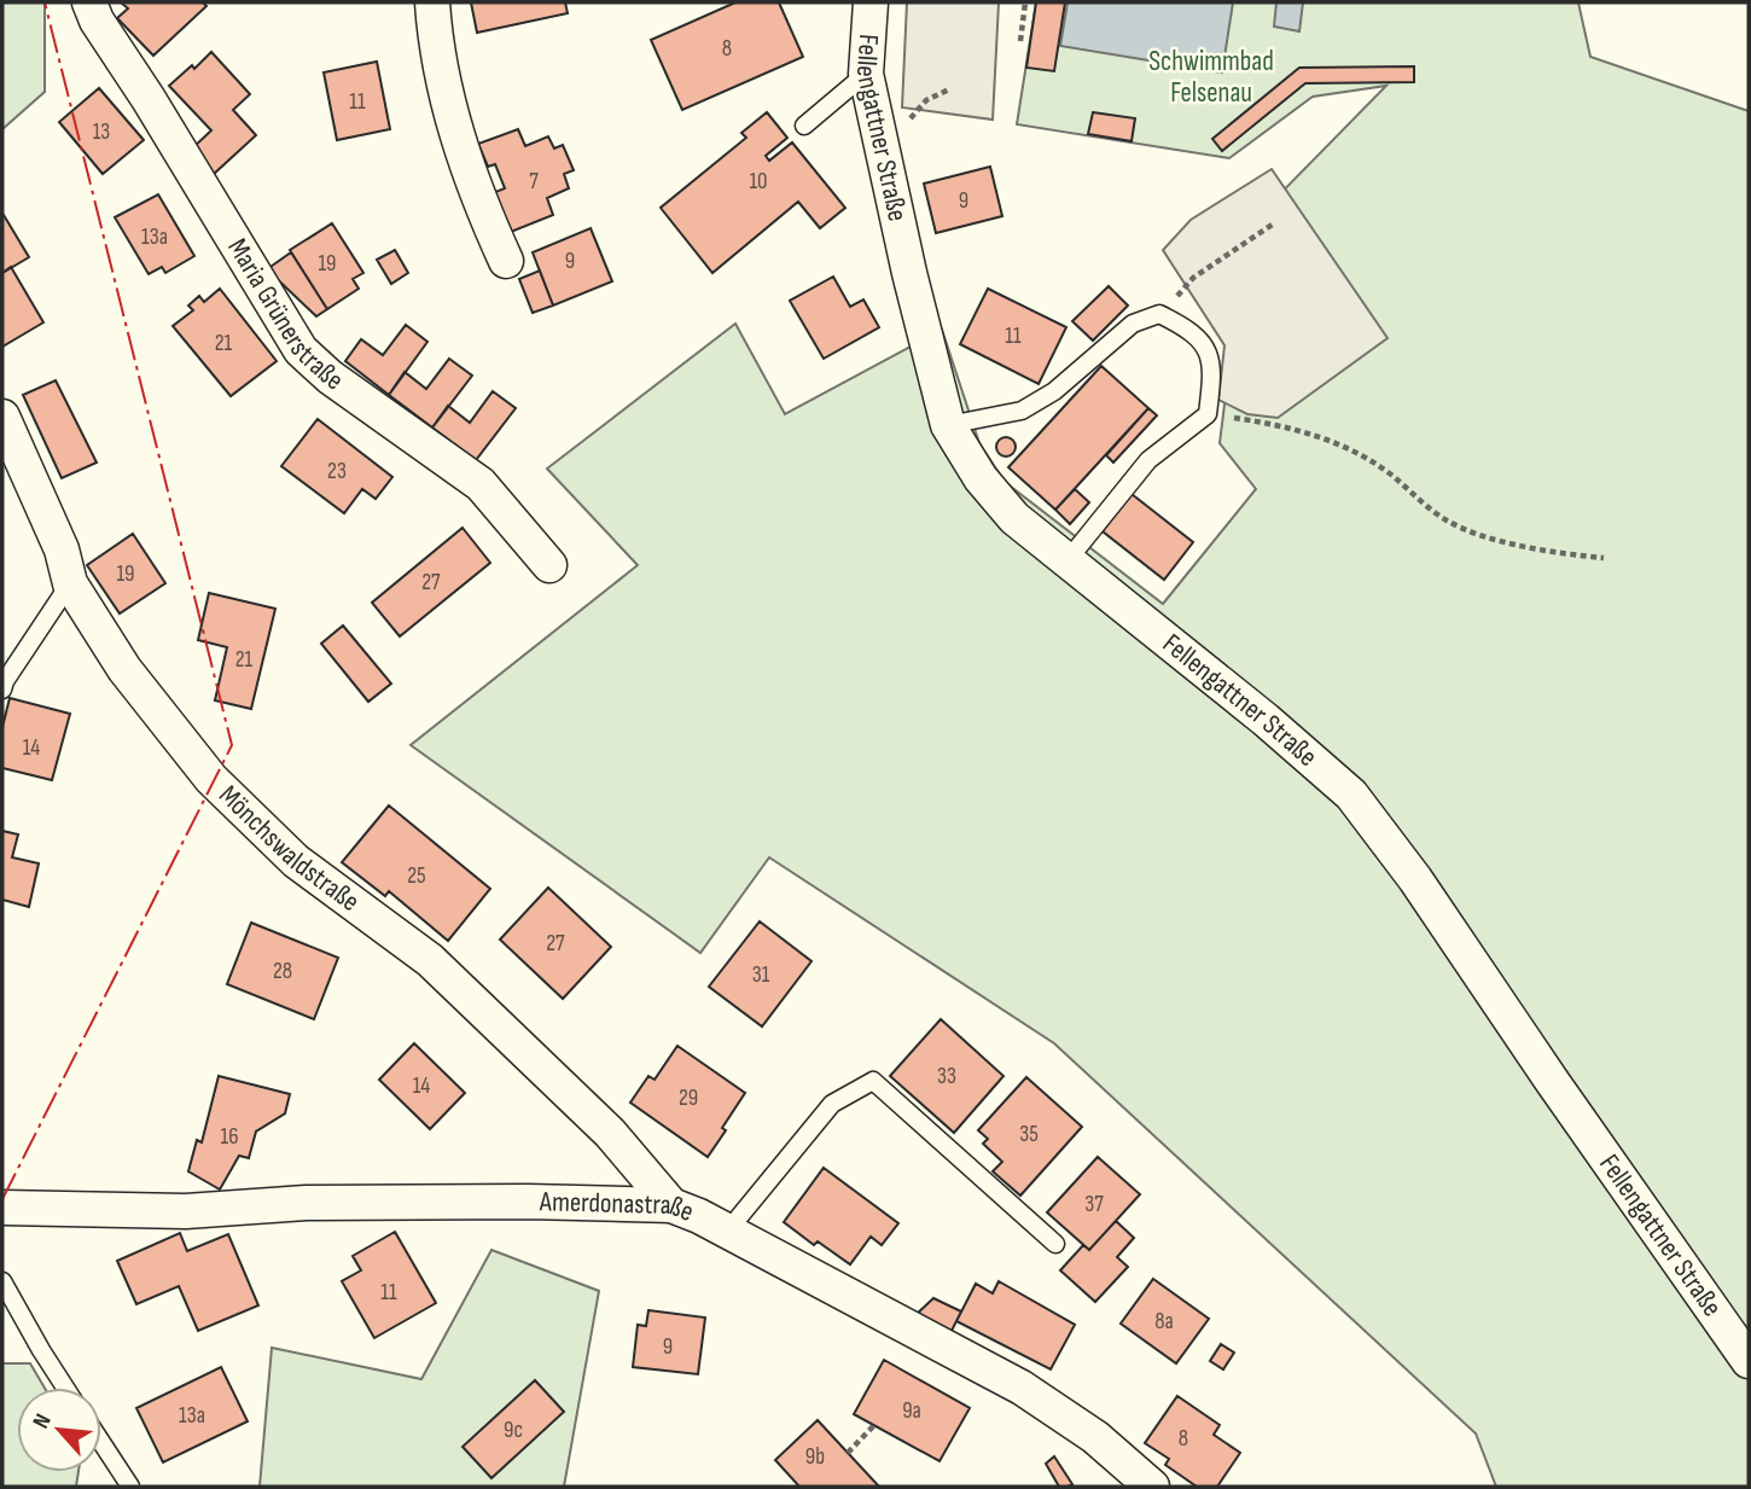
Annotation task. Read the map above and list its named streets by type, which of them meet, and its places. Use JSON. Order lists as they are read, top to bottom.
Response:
{
  "streets": {
    "street": [
      "Fellengattner Straße",
      "Maria Grünerstraße",
      "Mönchswaldstraße",
      "Amerdonastraße"
    ]
  },
  "crossings": [
    ["Mönchswaldstraße", "Amerdonastraße"]
  ],
  "parks": ["Schwimmbad Felsenau"],
  "house_numbers": [
    "8",
    "11",
    "13",
    "7",
    "10",
    "9",
    "13a",
    "9",
    "19",
    "11",
    "21",
    "23",
    "19",
    "27",
    "21",
    "14",
    "25",
    "27",
    "28",
    "31",
    "33",
    "14",
    "29",
    "35",
    "16",
    "37",
    "11",
    "8a",
    "9",
    "9a",
    "13a",
    "9c",
    "8",
    "9b"
  ],
  "north": "top left"
}
